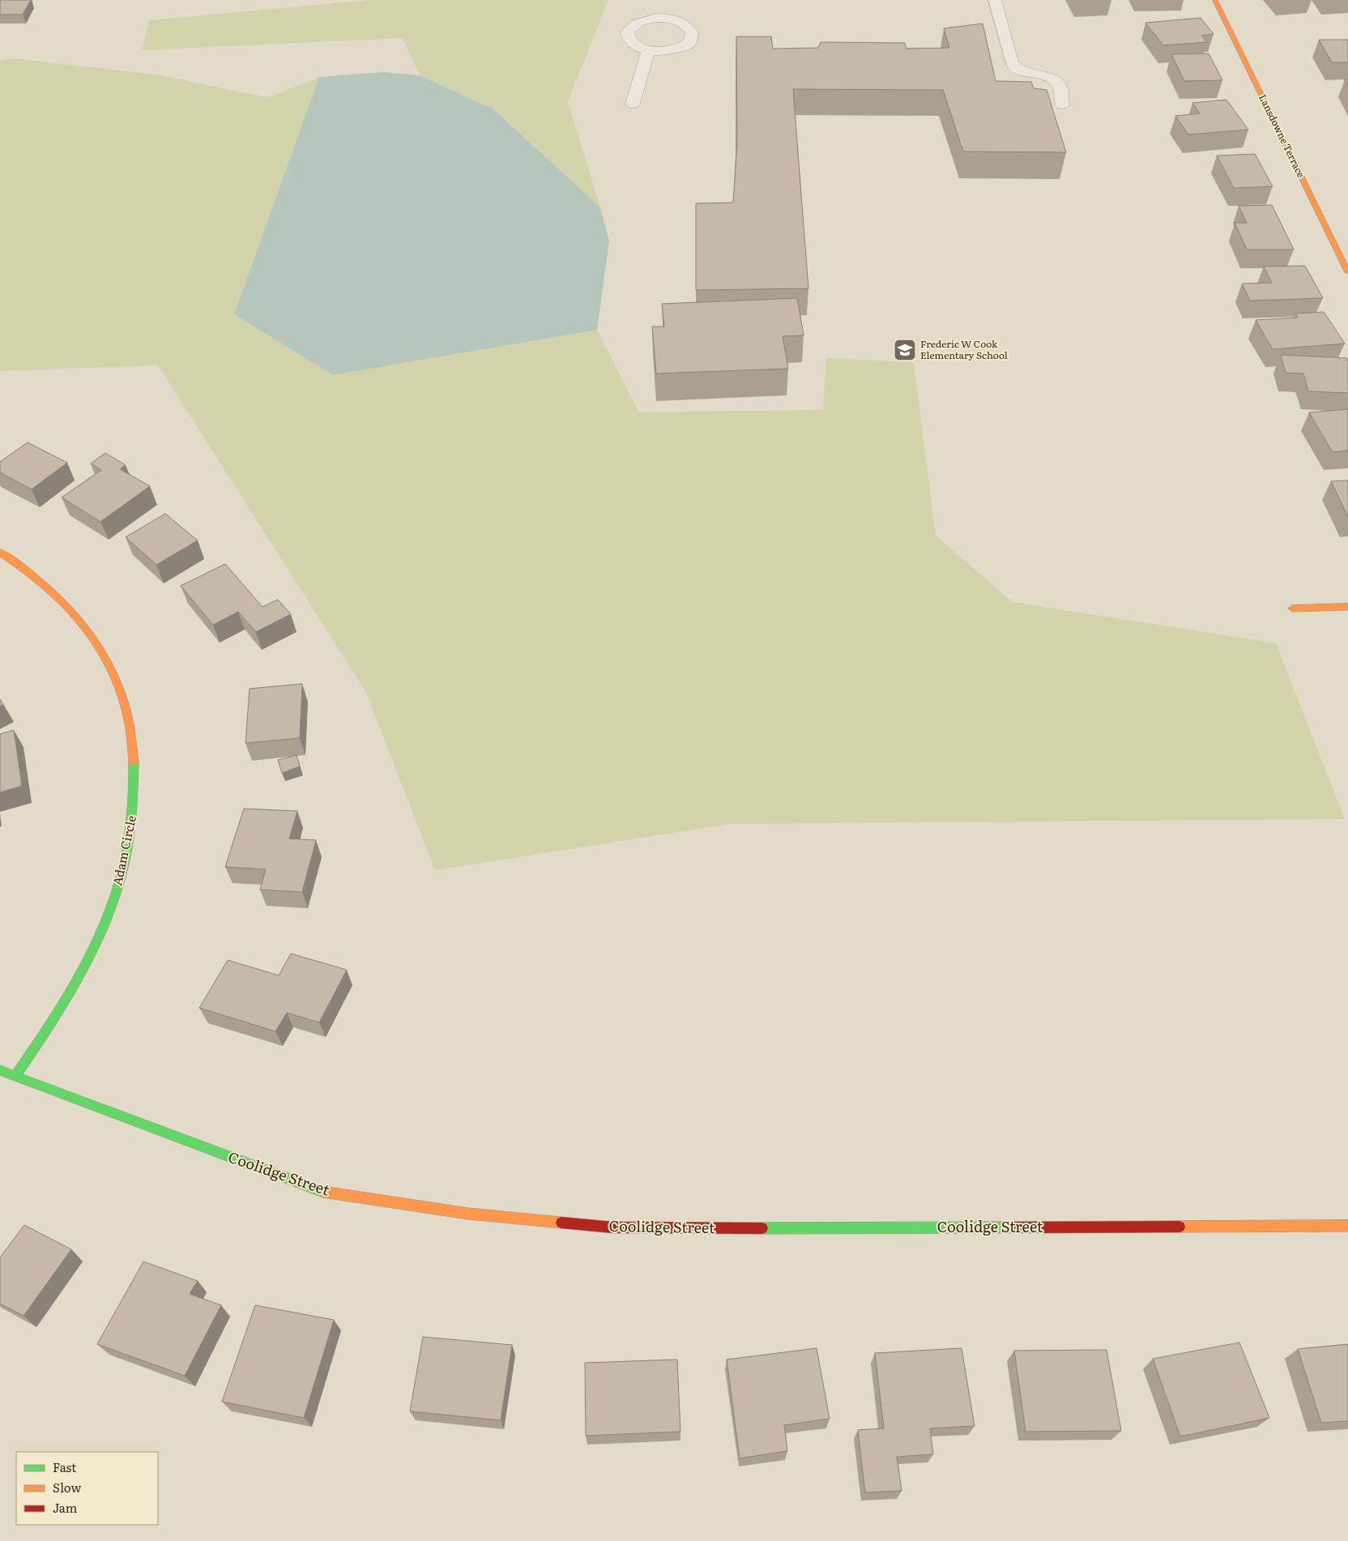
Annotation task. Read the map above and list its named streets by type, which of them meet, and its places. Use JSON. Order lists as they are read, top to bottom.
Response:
{
  "streets": {
    "street": ["Lansdowne Terrace", "Adam Circle", "Coolidge Street"]
  },
  "crossings": [
    ["Adam Circle", "Coolidge Street"]
  ],
  "places": {
    "school or university": ["Frederic W Cook Elementary School"]
  },
  "legend": ["Fast", "Slow", "Jam"]
}
